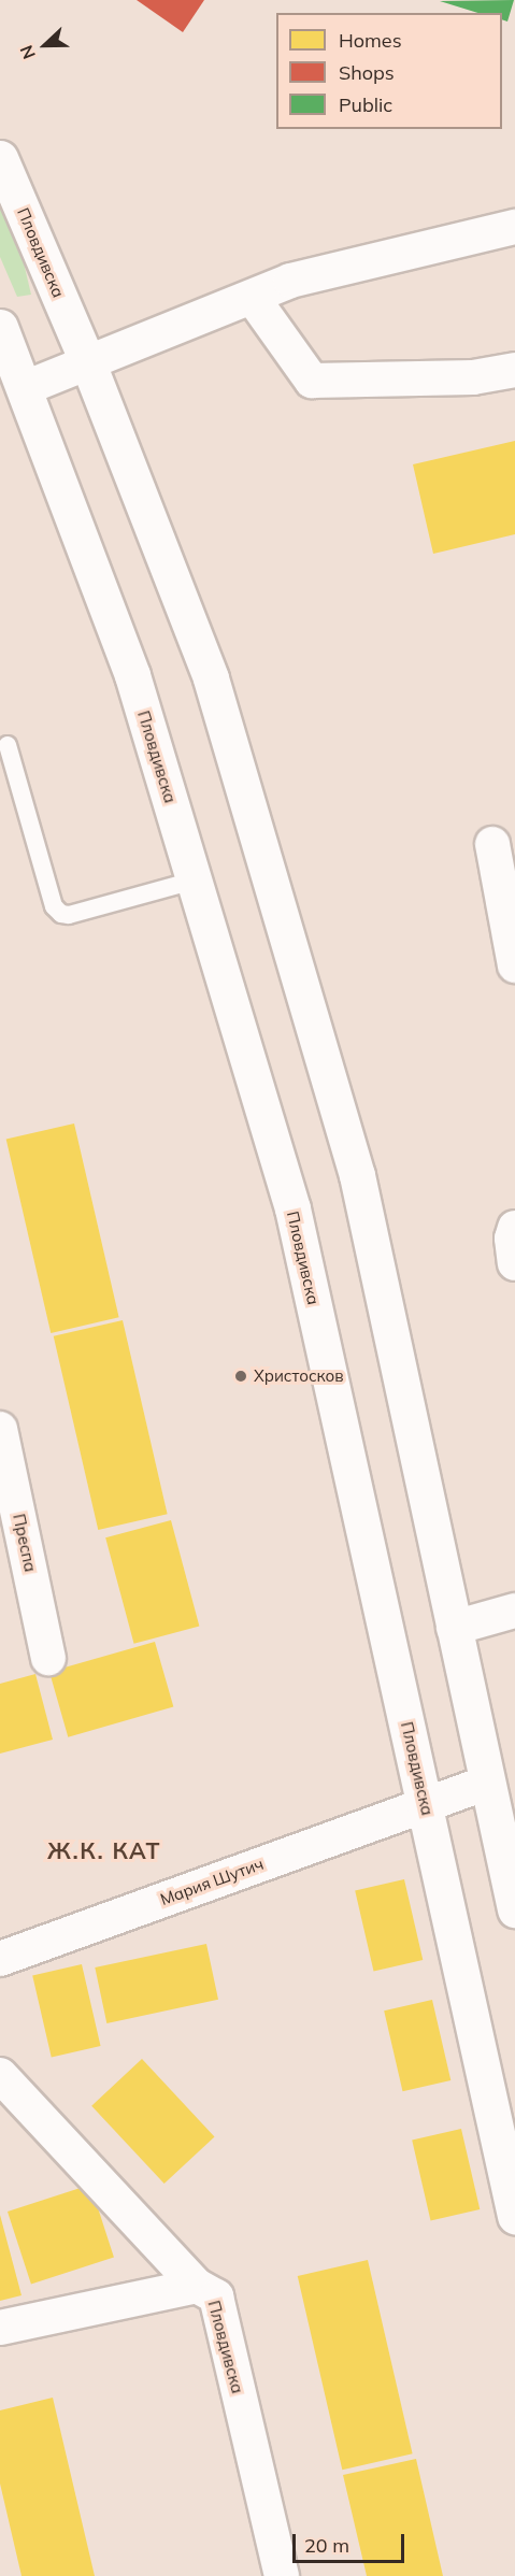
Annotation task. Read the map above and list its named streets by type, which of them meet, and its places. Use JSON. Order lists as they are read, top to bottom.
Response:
{
  "streets": {
    "street": ["Пловдивска", "Преспа", "Мария Шутич"]
  },
  "crossings": [
    ["Пловдивска", "Мария Шутич"]
  ],
  "districts": ["Ж.К. КАТ"],
  "places": ["Христосков"],
  "legend": ["Homes", "Shops", "Public"],
  "scale_bar": "20 m",
  "north": "left"
}
